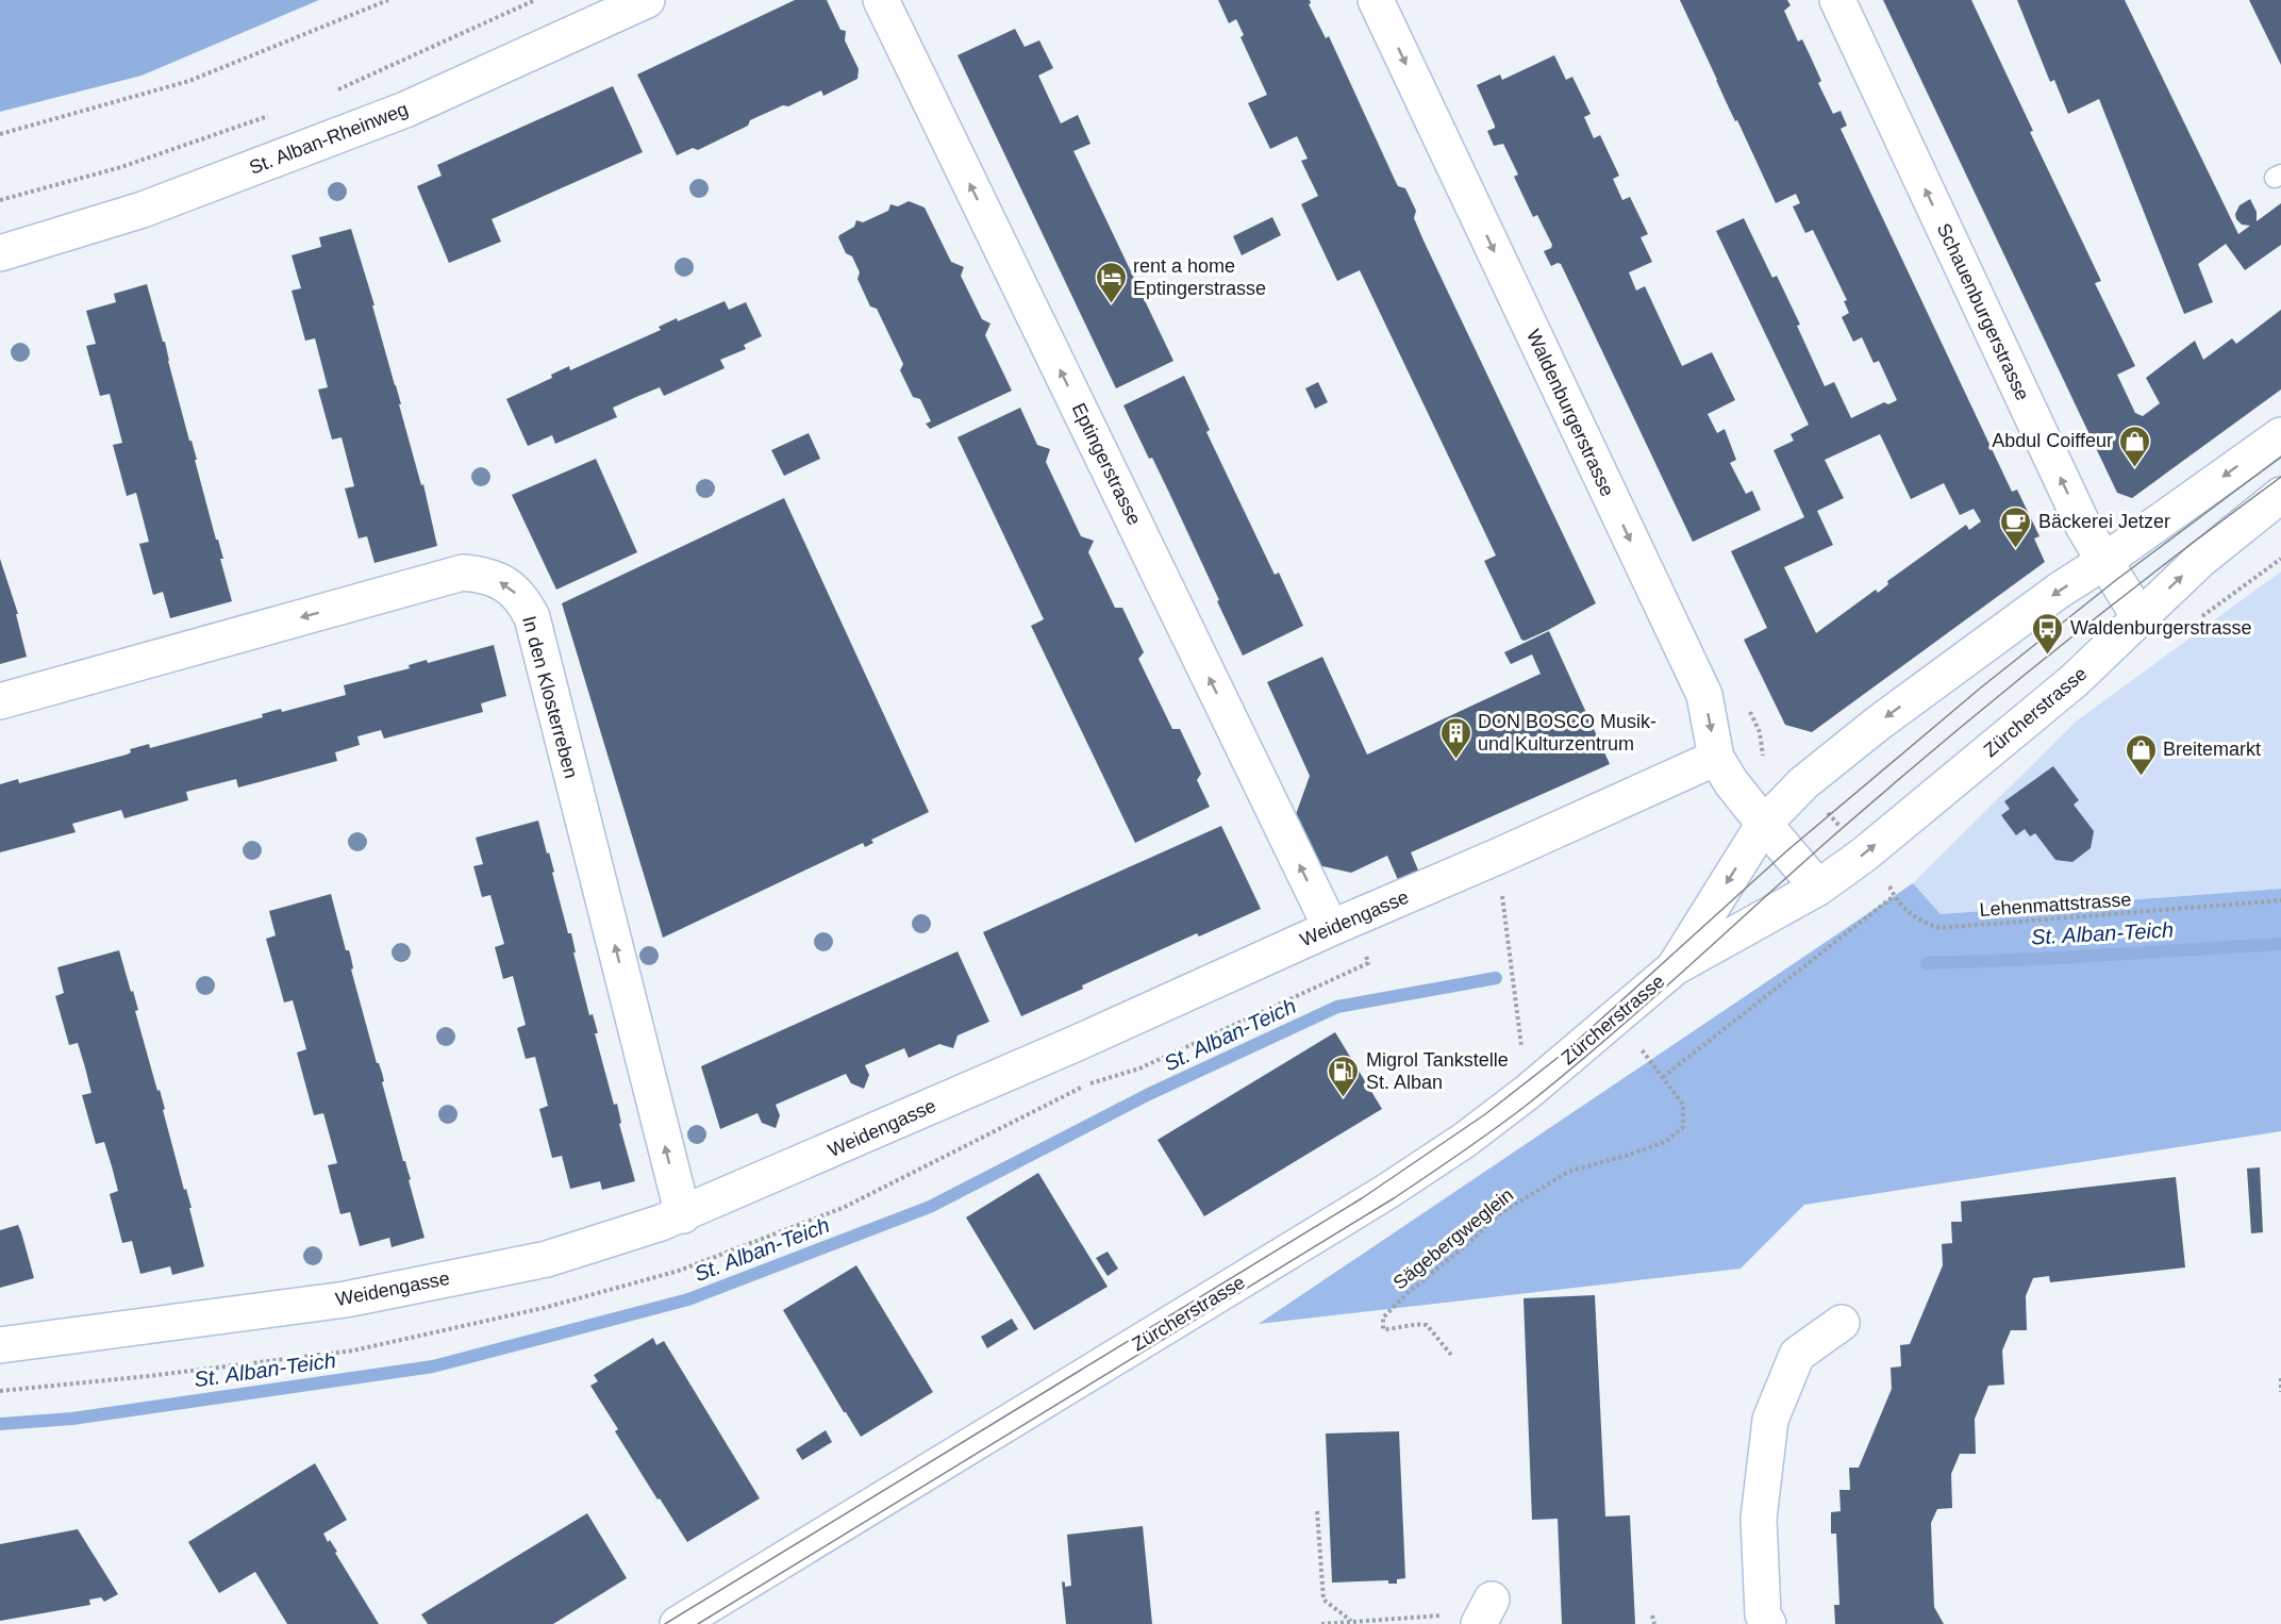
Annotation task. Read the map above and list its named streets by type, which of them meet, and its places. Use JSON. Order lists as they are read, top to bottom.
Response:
{
  "streets": {
    "street": [
      "St. Alban-Rheinweg",
      "Schauenburgerstrasse",
      "Waldenburgerstrasse",
      "Eptingerstrasse",
      "In den Klosterreben",
      "Zürcherstrasse",
      "Weidengasse"
    ],
    "path": ["Lehenmattstrasse", "Sägebergweglein"]
  },
  "crossings": [
    ["Schauenburgerstrasse", "Zürcherstrasse"],
    ["Waldenburgerstrasse", "Zürcherstrasse"],
    ["Waldenburgerstrasse", "Weidengasse"],
    ["Eptingerstrasse", "Weidengasse"],
    ["In den Klosterreben", "Weidengasse"],
    ["Zürcherstrasse", "Lehenmattstrasse"],
    ["Lehenmattstrasse", "Sägebergweglein"]
  ],
  "one_way": ["Schauenburgerstrasse", "Waldenburgerstrasse", "Eptingerstrasse"],
  "water": ["St. Alban-Teich"],
  "places": {
    "hotel": ["rent a home Eptingerstrasse"],
    "shop": ["Abdul Coiffeur", "Breitemarkt"],
    "cafe": ["Bäckerei Jetzer"],
    "bus stop": ["Waldenburgerstrasse"],
    "building": ["DON BOSCO Musik- und Kulturzentrum"],
    "fuel station": ["Migrol Tankstelle St. Alban"]
  }
}
